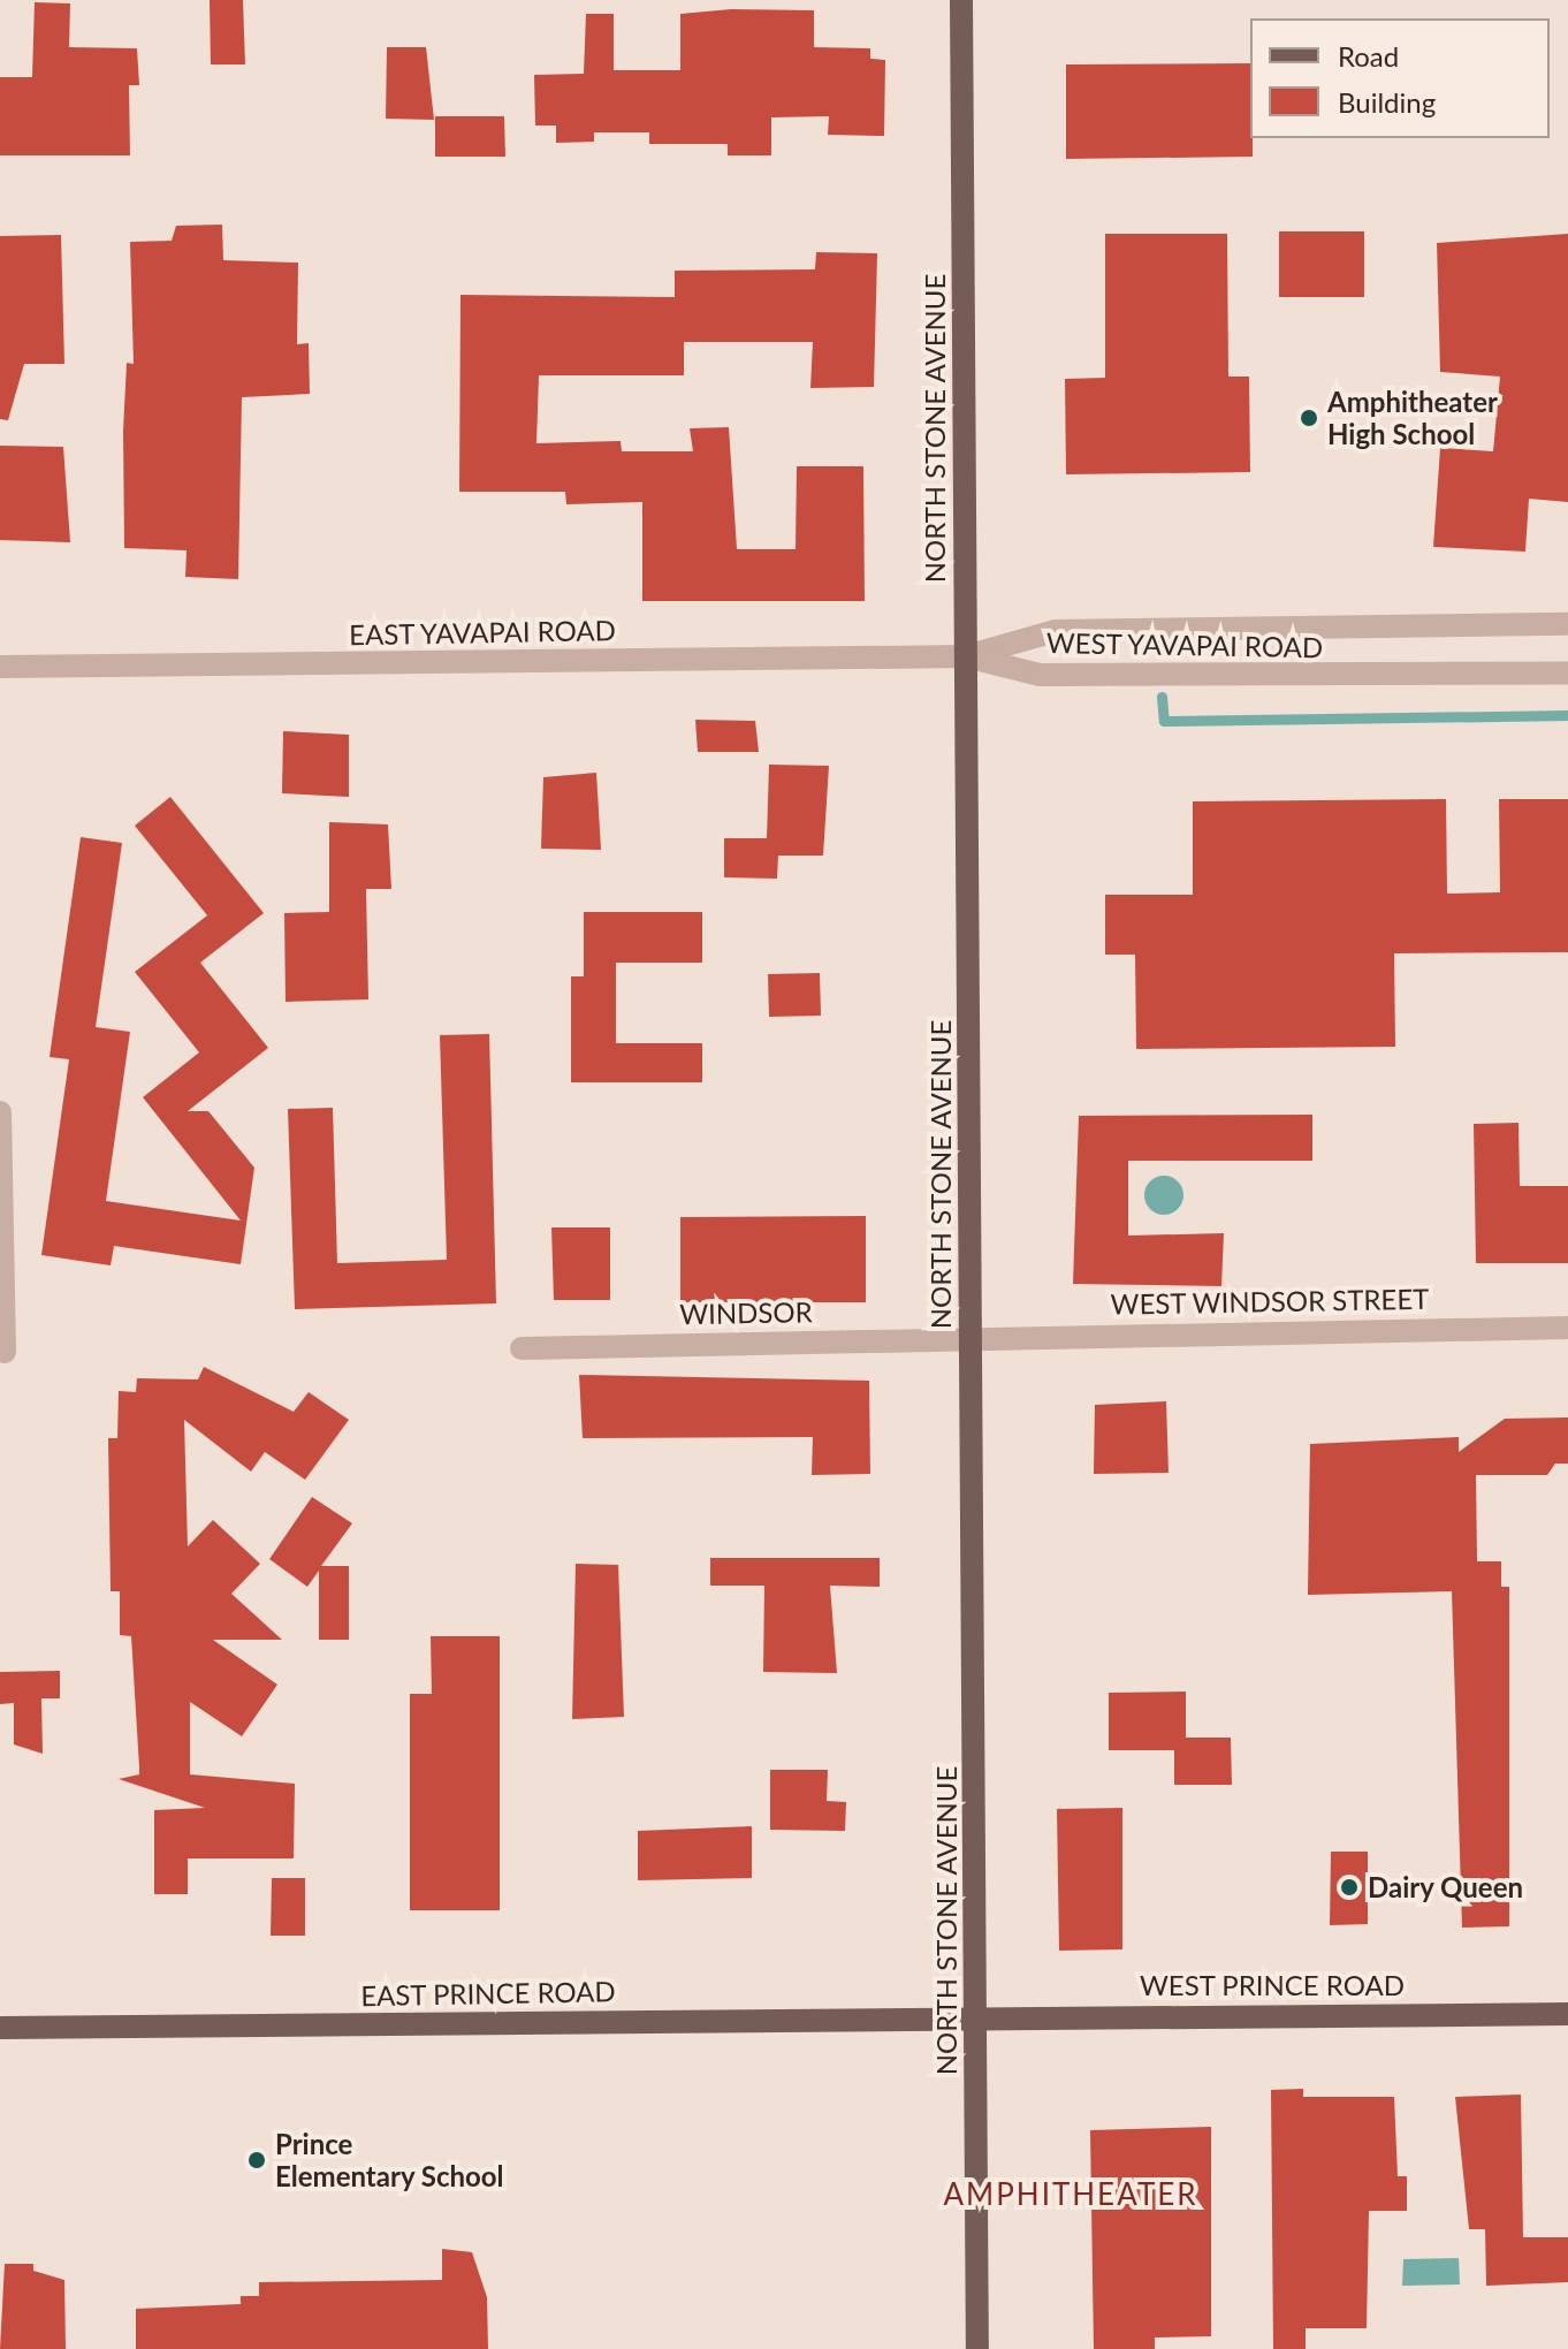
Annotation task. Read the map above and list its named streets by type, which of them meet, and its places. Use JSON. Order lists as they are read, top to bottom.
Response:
{
  "streets": {
    "main road": ["NORTH STONE AVENUE", "WEST PRINCE ROAD", "EAST PRINCE ROAD"],
    "street": [
      "EAST YAVAPAI ROAD",
      "WEST YAVAPAI ROAD",
      "WEST WINDSOR STREET",
      "WINDSOR"
    ]
  },
  "crossings": [
    ["NORTH STONE AVENUE", "EAST YAVAPAI ROAD"],
    ["NORTH STONE AVENUE", "WEST YAVAPAI ROAD"],
    ["NORTH STONE AVENUE", "WEST WINDSOR STREET"],
    ["NORTH STONE AVENUE", "WINDSOR"],
    ["NORTH STONE AVENUE", "WEST PRINCE ROAD"],
    ["NORTH STONE AVENUE", "EAST PRINCE ROAD"],
    ["EAST YAVAPAI ROAD", "WEST YAVAPAI ROAD"],
    ["WEST WINDSOR STREET", "WINDSOR"],
    ["WEST PRINCE ROAD", "EAST PRINCE ROAD"]
  ],
  "districts": ["AMPHITHEATER"],
  "places": ["Amphitheater High School", "Dairy Queen", "Prince Elementary School"],
  "legend": ["Road", "Building"]
}
